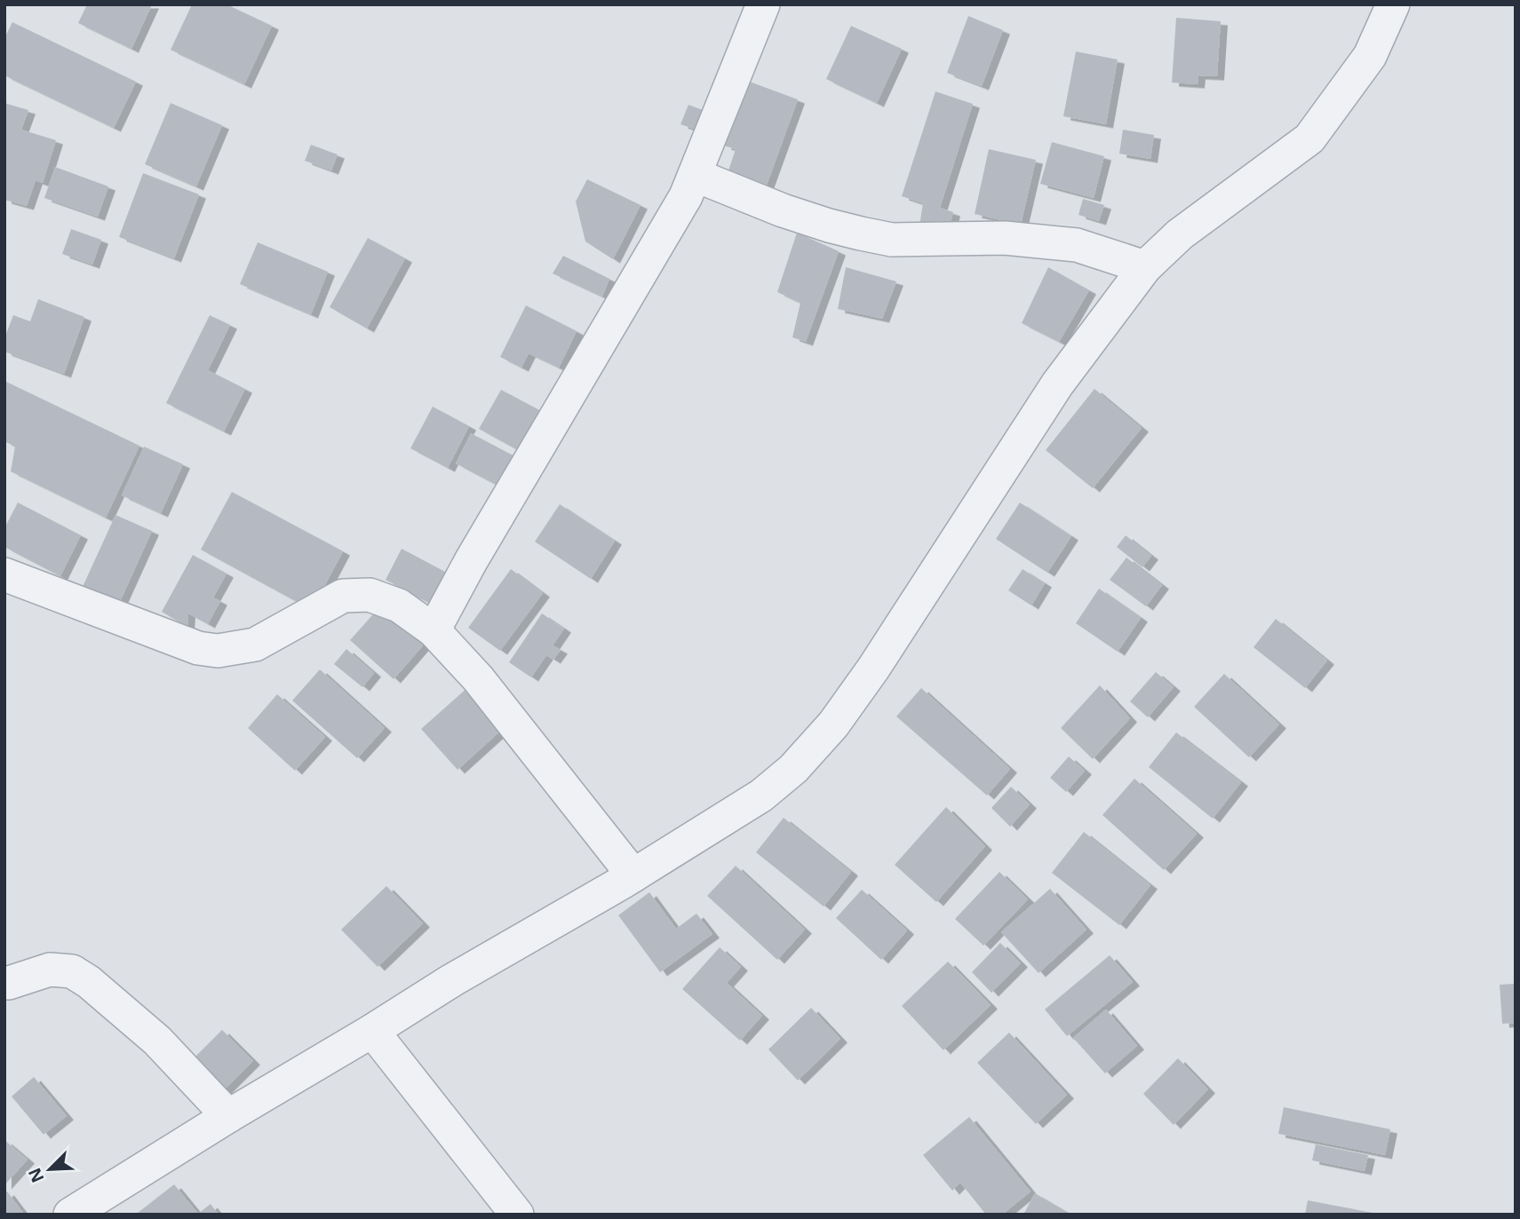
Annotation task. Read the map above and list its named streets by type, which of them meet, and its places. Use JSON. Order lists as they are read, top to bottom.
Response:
{
  "north": "bottom left"
}
